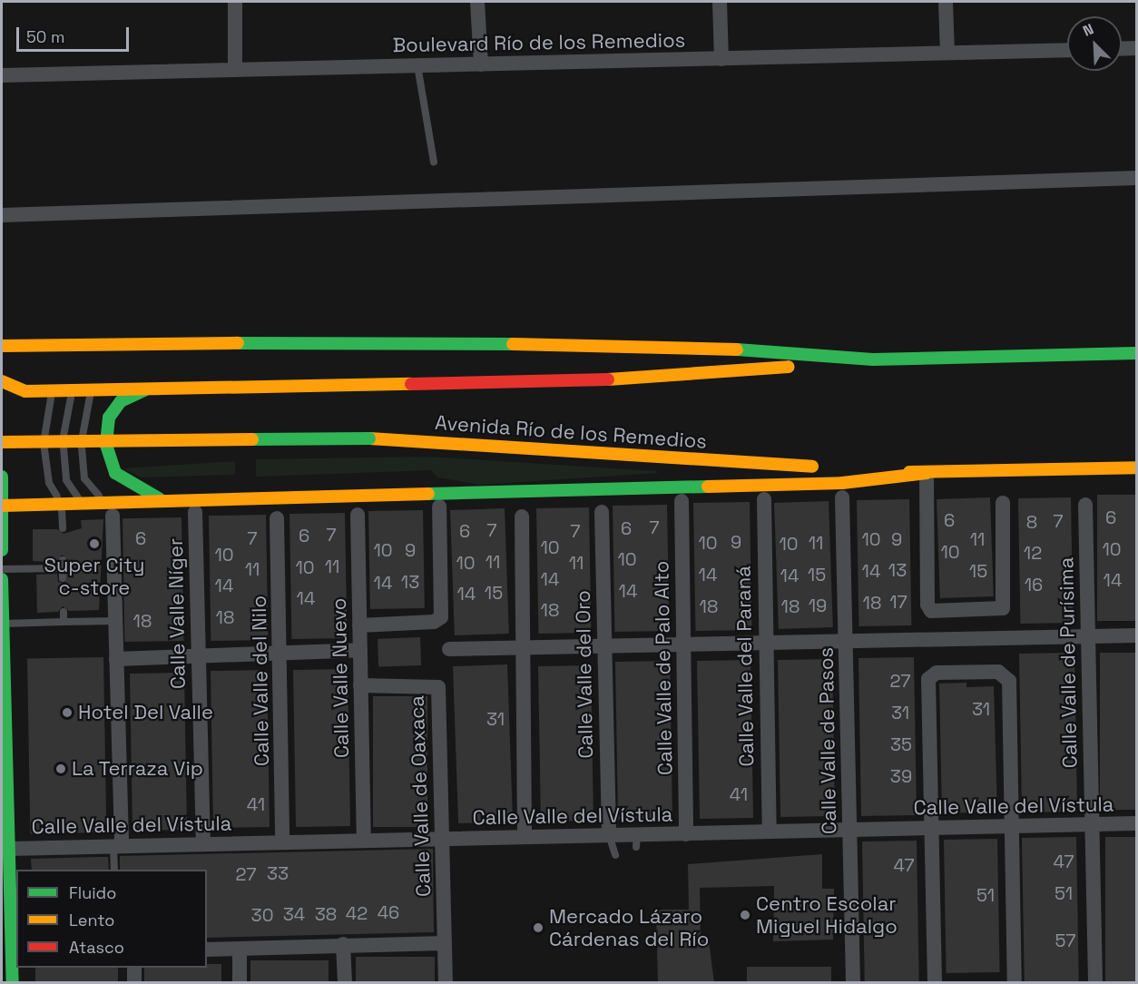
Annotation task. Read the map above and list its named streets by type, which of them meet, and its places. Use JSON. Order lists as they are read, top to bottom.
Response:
{
  "streets": {
    "main road": ["Avenida Río de los Remedios"],
    "street": [
      "Boulevard Río de los Remedios",
      "Calle Valle Níger",
      "Calle Valle de Purísima",
      "Calle Valle del Paraná",
      "Calle Valle de Palo Alto",
      "Calle Valle del Oro",
      "Calle Valle Nuevo",
      "Calle Valle del Nilo",
      "Calle Valle de Pasos",
      "Calle Valle de Oaxaca",
      "Calle Valle del Vístula"
    ]
  },
  "crossings": [
    ["Calle Valle Níger", "Calle Valle del Vístula"],
    ["Calle Valle de Purísima", "Calle Valle del Vístula"],
    ["Calle Valle del Paraná", "Calle Valle del Vístula"],
    ["Calle Valle de Palo Alto", "Calle Valle del Vístula"],
    ["Calle Valle del Oro", "Calle Valle del Vístula"],
    ["Calle Valle Nuevo", "Calle Valle de Oaxaca"],
    ["Calle Valle Nuevo", "Calle Valle del Vístula"],
    ["Calle Valle del Nilo", "Calle Valle del Vístula"],
    ["Calle Valle de Pasos", "Calle Valle del Vístula"],
    ["Calle Valle de Oaxaca", "Calle Valle del Vístula"]
  ],
  "places": [
    "Super City c-store",
    "Hotel Del Valle",
    "La Terraza Vip",
    "Centro Escolar Miguel Hidalgo",
    "Mercado Lázaro Cárdenas del Río"
  ],
  "house_numbers": [
    "6",
    "6",
    "7",
    "8",
    "7",
    "6",
    "7",
    "6",
    "7",
    "7",
    "6",
    "6",
    "7",
    "10",
    "9",
    "11",
    "9",
    "10",
    "11",
    "10",
    "10",
    "10",
    "10",
    "9",
    "10",
    "12",
    "10",
    "10",
    "11",
    "10",
    "11",
    "11",
    "10",
    "11",
    "13",
    "14",
    "15",
    "14",
    "15",
    "14",
    "14",
    "14",
    "13",
    "14",
    "16",
    "14",
    "14",
    "15",
    "14",
    "14",
    "17",
    "18",
    "19",
    "18",
    "18",
    "18",
    "18",
    "18",
    "27",
    "31",
    "31",
    "31",
    "35",
    "39",
    "41",
    "41",
    "47",
    "47",
    "33",
    "27",
    "51",
    "51",
    "46",
    "42",
    "34",
    "38",
    "30",
    "57"
  ],
  "legend": ["Fluido", "Lento", "Atasco"],
  "scale_bar": "50 m",
  "north": "top left"
}
